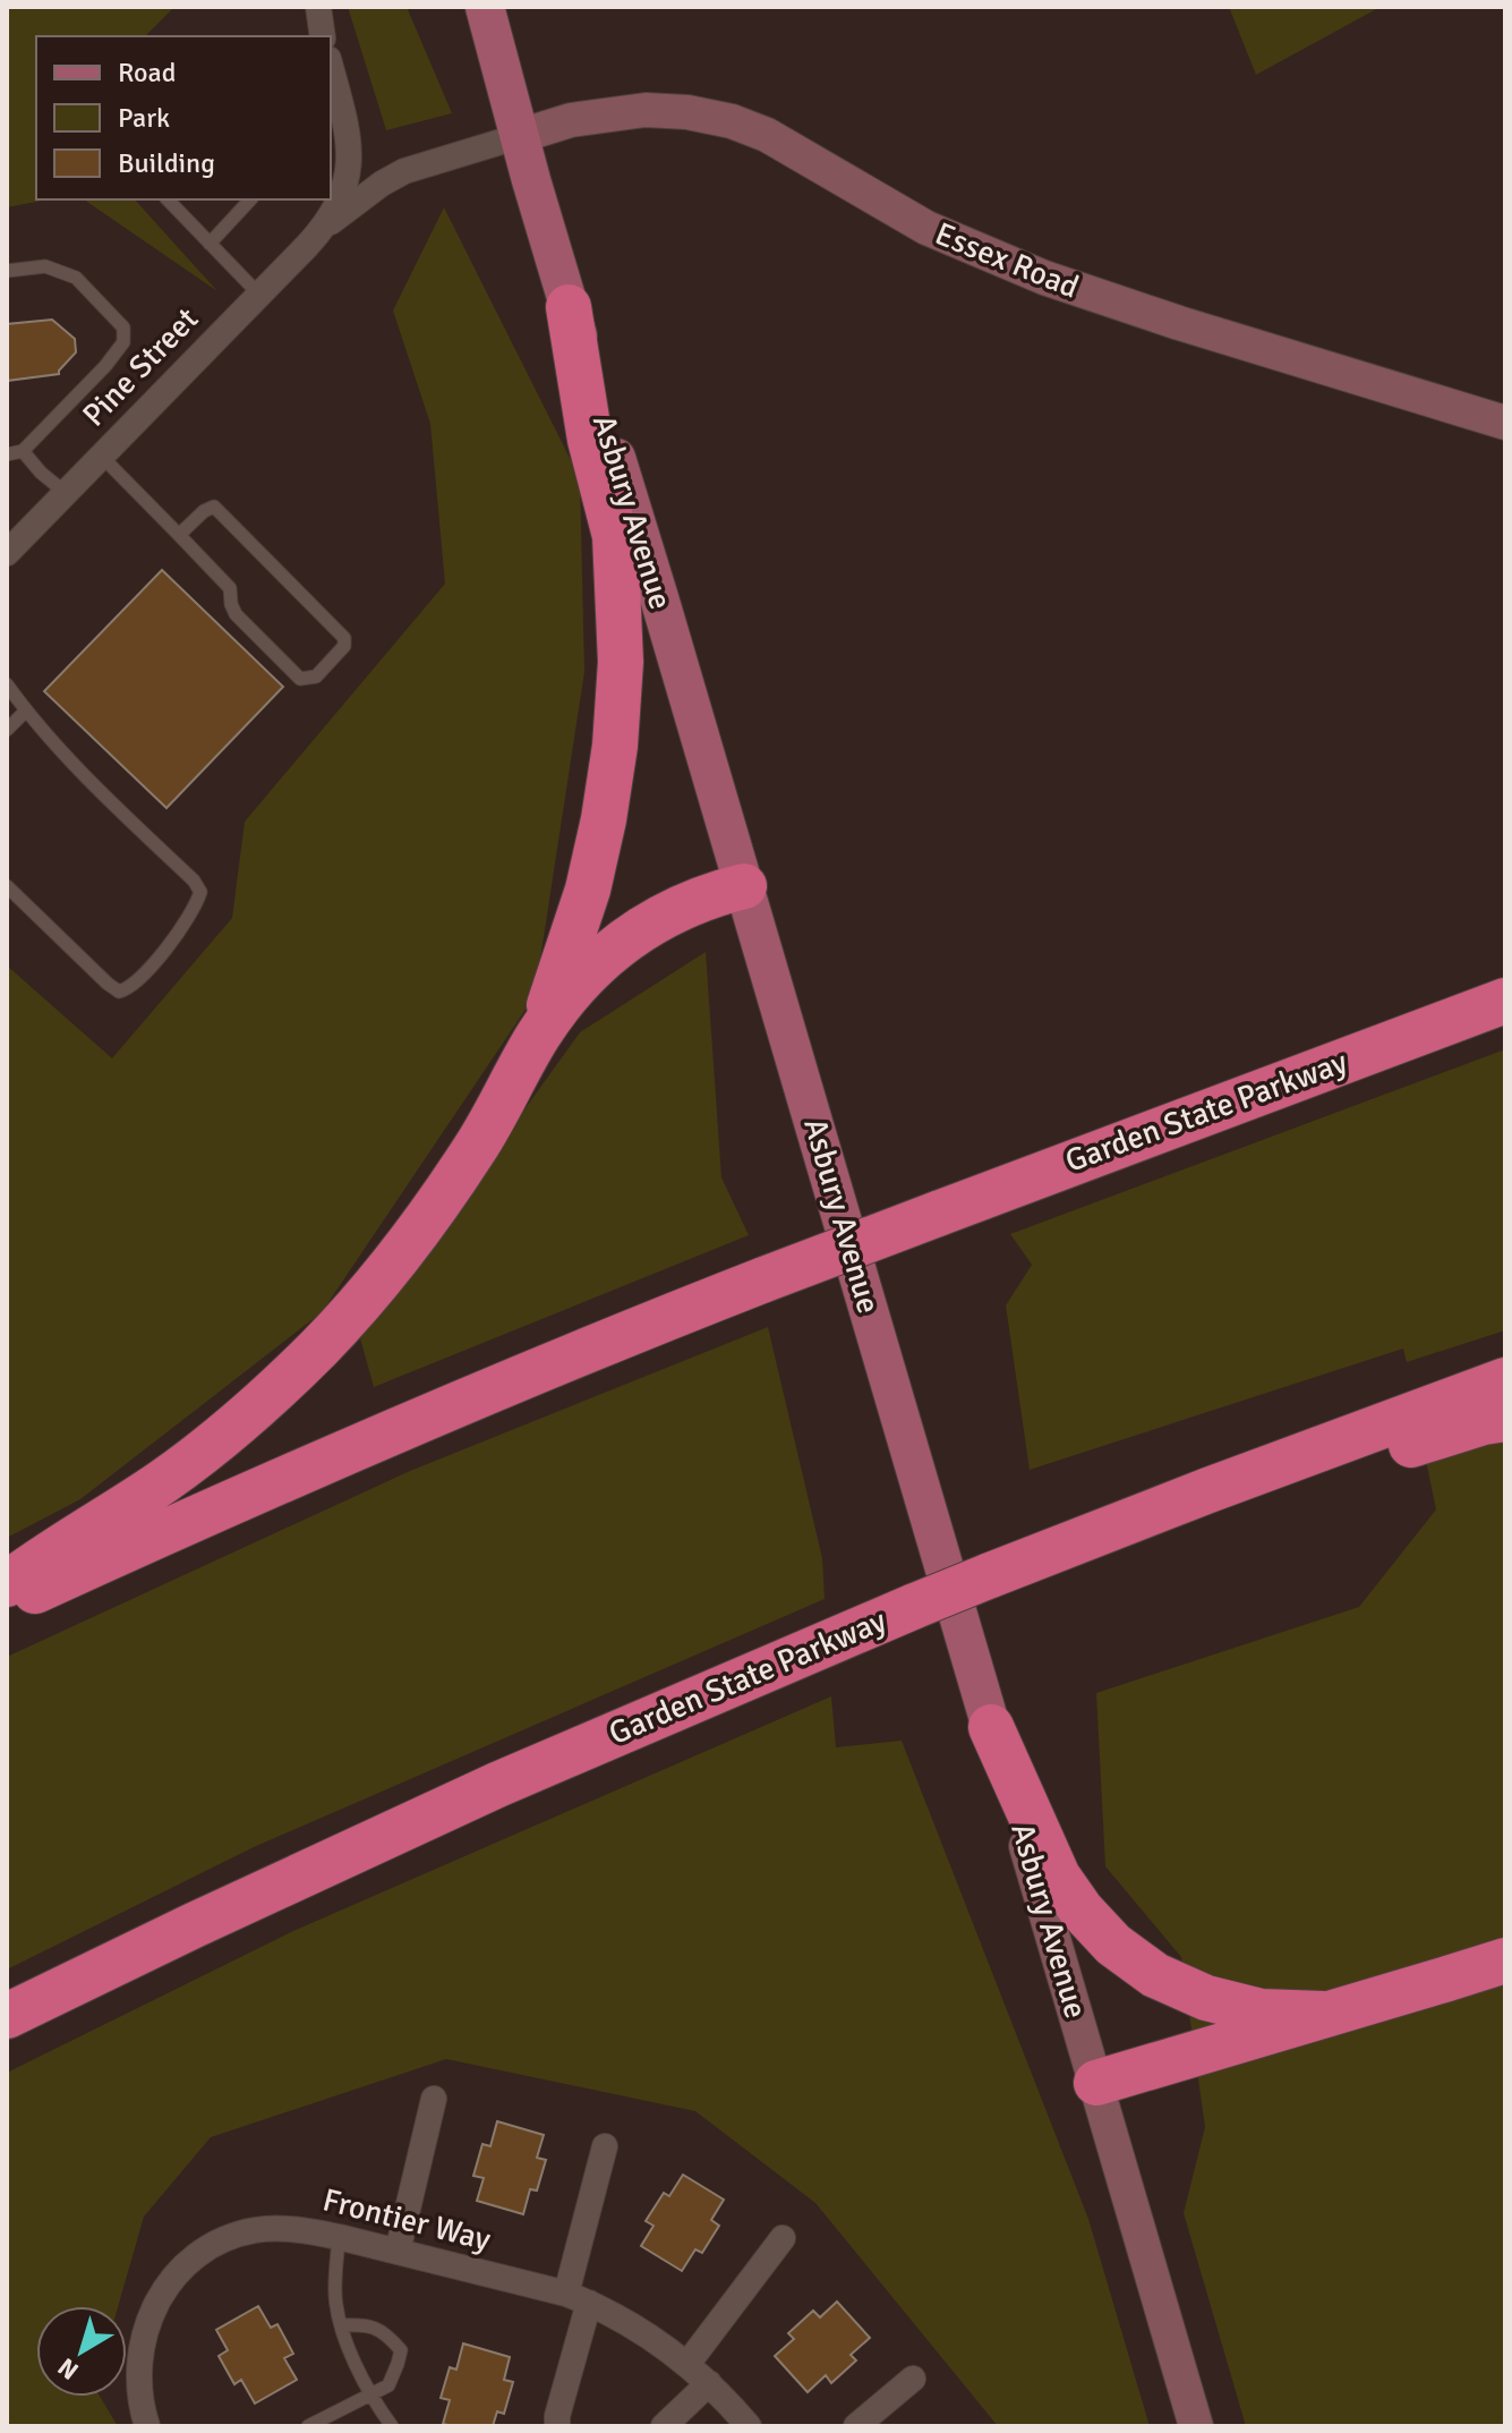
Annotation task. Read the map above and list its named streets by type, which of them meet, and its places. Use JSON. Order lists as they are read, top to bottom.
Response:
{
  "streets": {
    "highway": ["Garden State Parkway"],
    "main road": ["Asbury Avenue"],
    "street": ["Essex Road", "Pine Street", "Frontier Way"]
  },
  "crossings": [
    ["Essex Road", "Pine Street"],
    ["Essex Road", "Asbury Avenue"],
    ["Pine Street", "Asbury Avenue"]
  ],
  "legend": ["Road", "Park", "Building"],
  "north": "bottom left"
}
